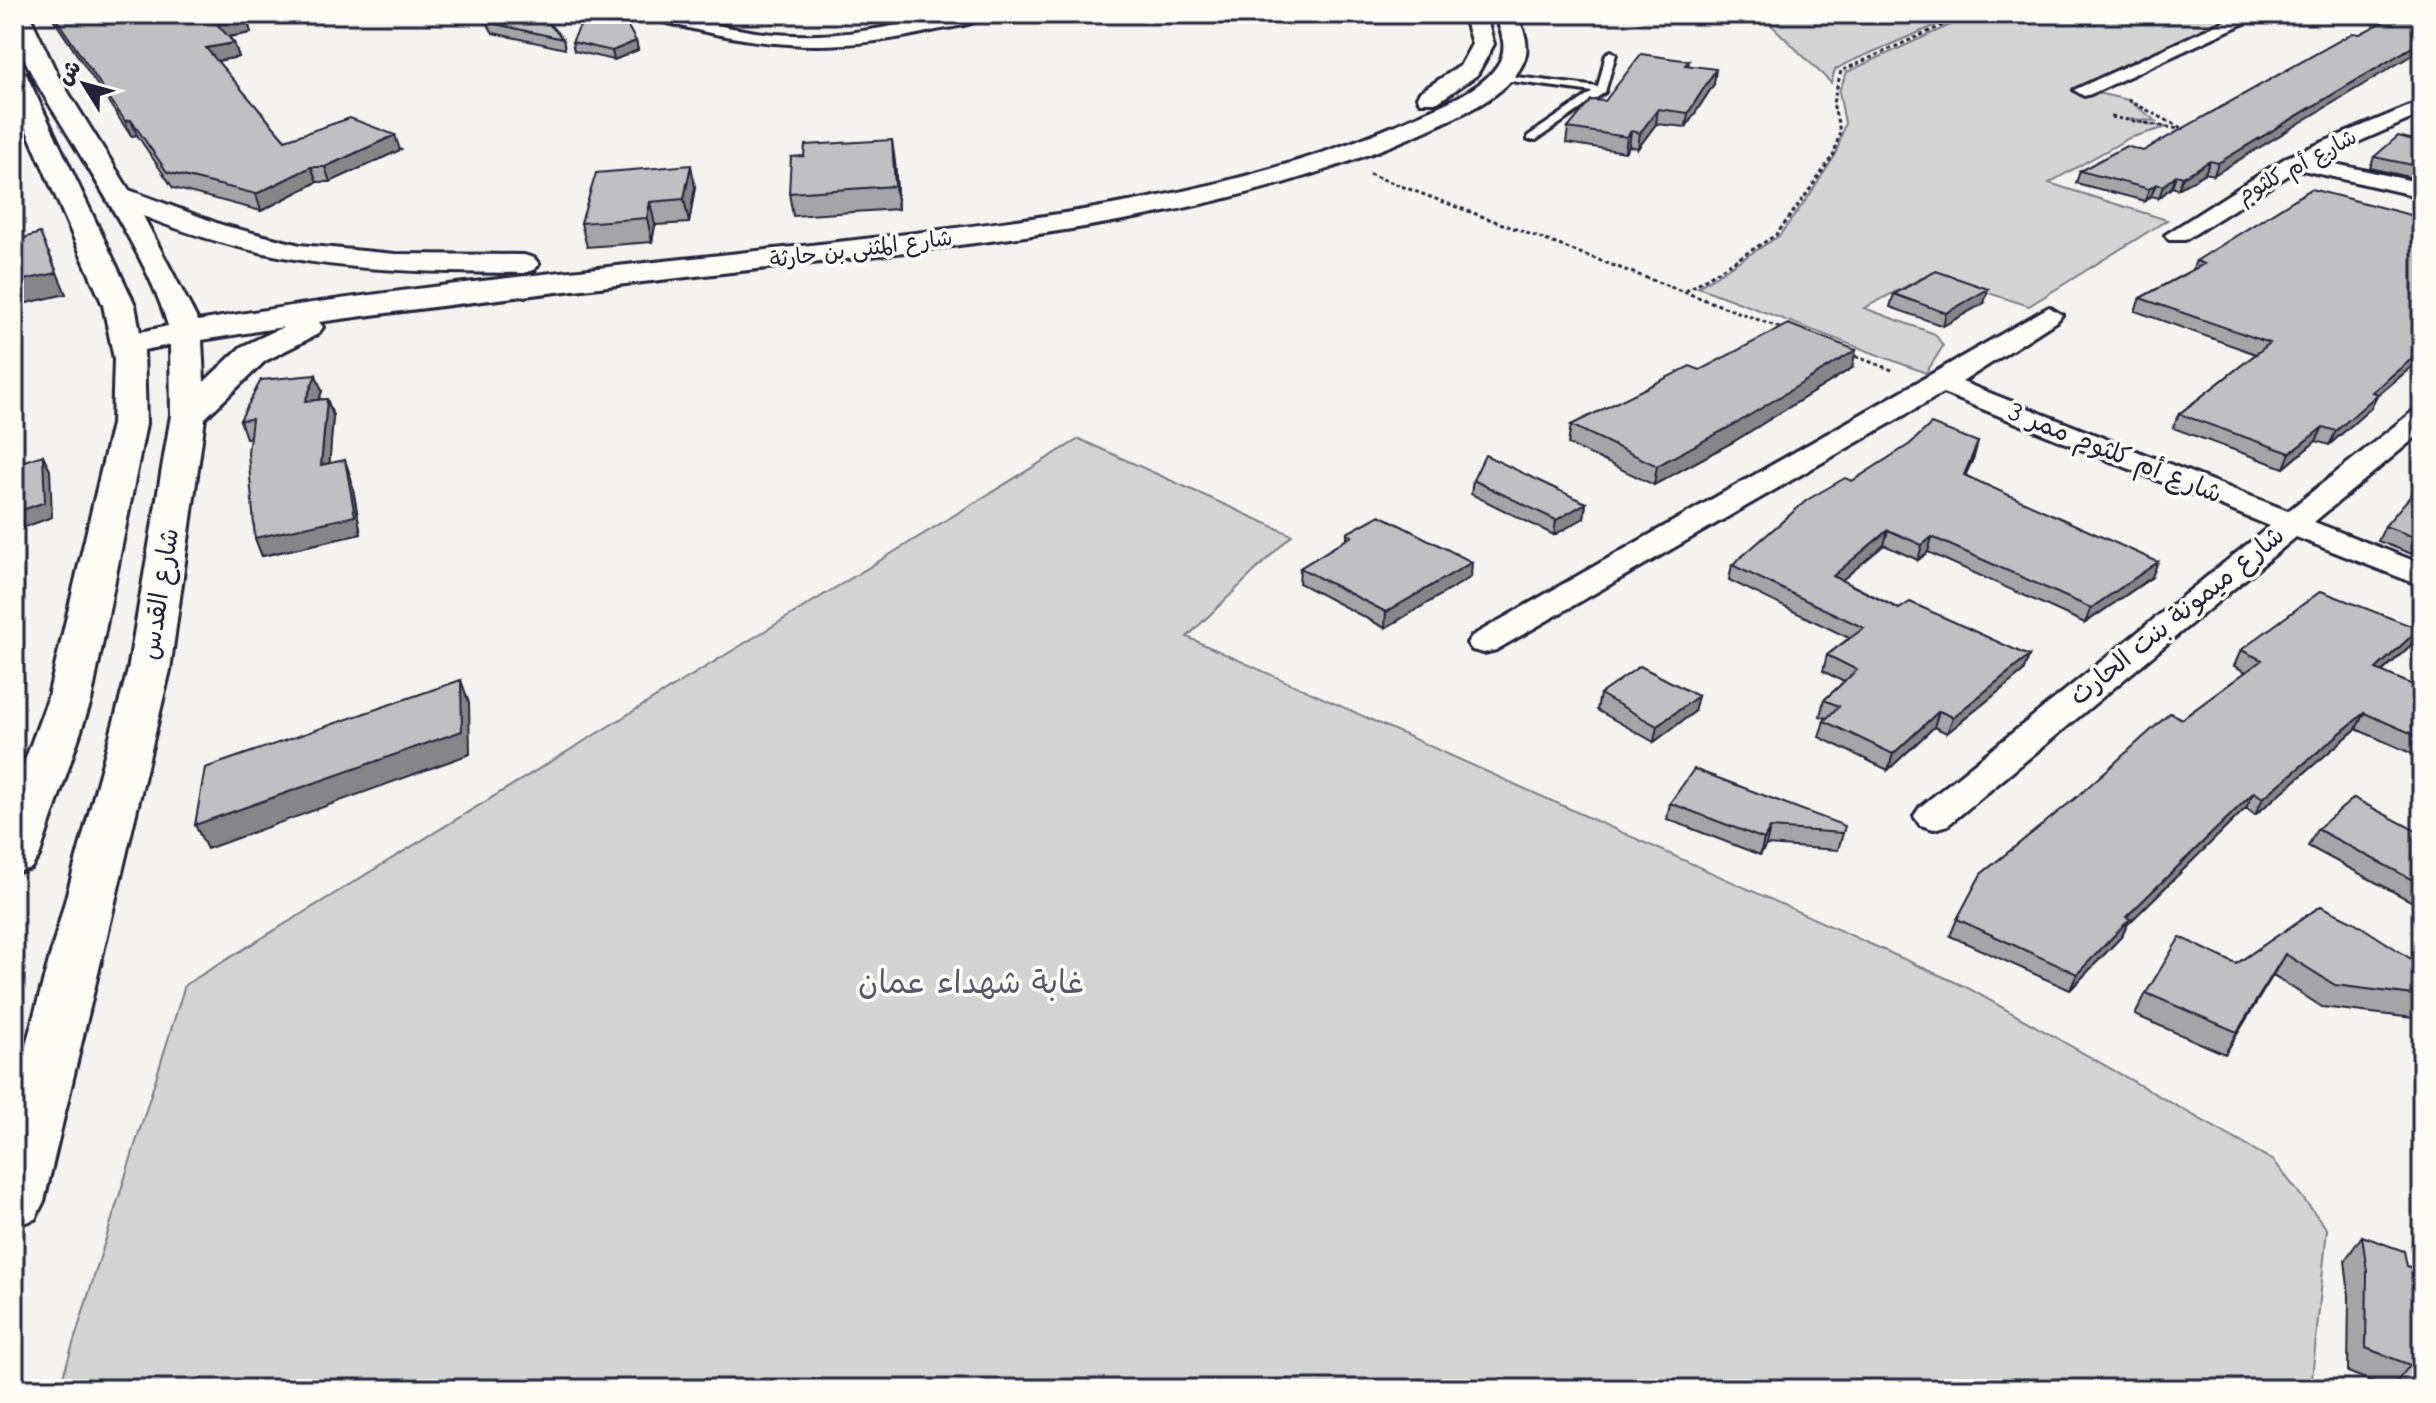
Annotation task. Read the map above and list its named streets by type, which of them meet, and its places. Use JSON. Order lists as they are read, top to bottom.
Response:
{
  "streets": {
    "highway": ["شارع المثنى بن حارثة", "شارع القدس"],
    "street": ["شارع أم كلثوم", "شارع أم كلثوم ممر 3", "شارع ميمونة بنت الحارث"]
  },
  "crossings": [
    ["شارع المثنى بن حارثة", "شارع القدس"],
    ["شارع أم كلثوم ممر 3", "شارع ميمونة بنت الحارث"]
  ],
  "parks": ["غابة شهداء عمان"],
  "north": "top left"
}
